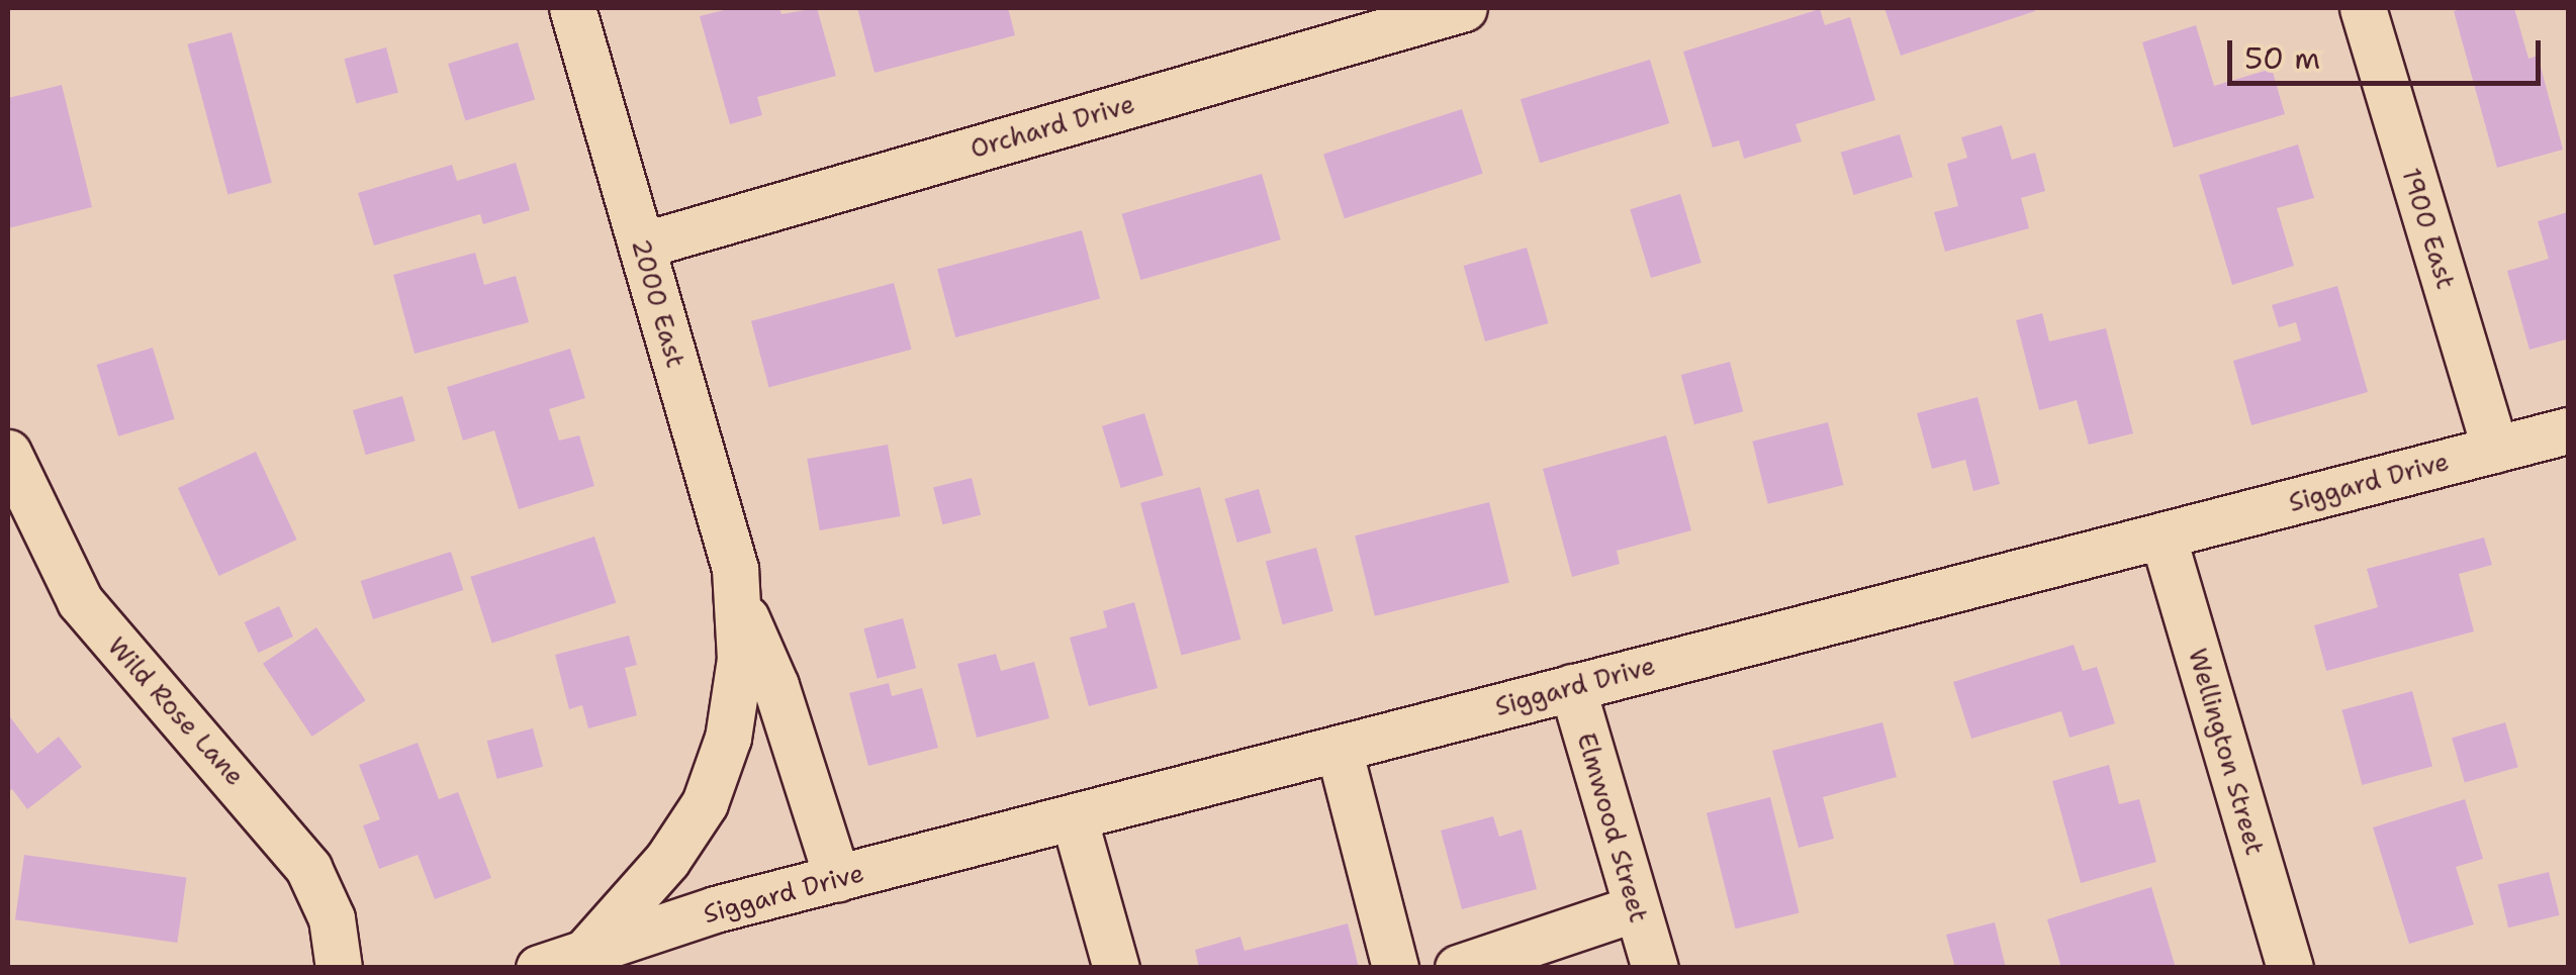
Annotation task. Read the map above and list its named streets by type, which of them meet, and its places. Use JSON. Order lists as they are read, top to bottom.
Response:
{
  "streets": {
    "street": [
      "Orchard Drive",
      "1900 East",
      "2000 East",
      "Siggard Drive",
      "Wild Rose Lane",
      "Wellington Street",
      "Elmwood Street"
    ]
  },
  "crossings": [
    ["Orchard Drive", "2000 East"],
    ["1900 East", "Siggard Drive"],
    ["2000 East", "Siggard Drive"],
    ["Siggard Drive", "Wellington Street"],
    ["Siggard Drive", "Elmwood Street"]
  ],
  "scale_bar": "50 m"
}
